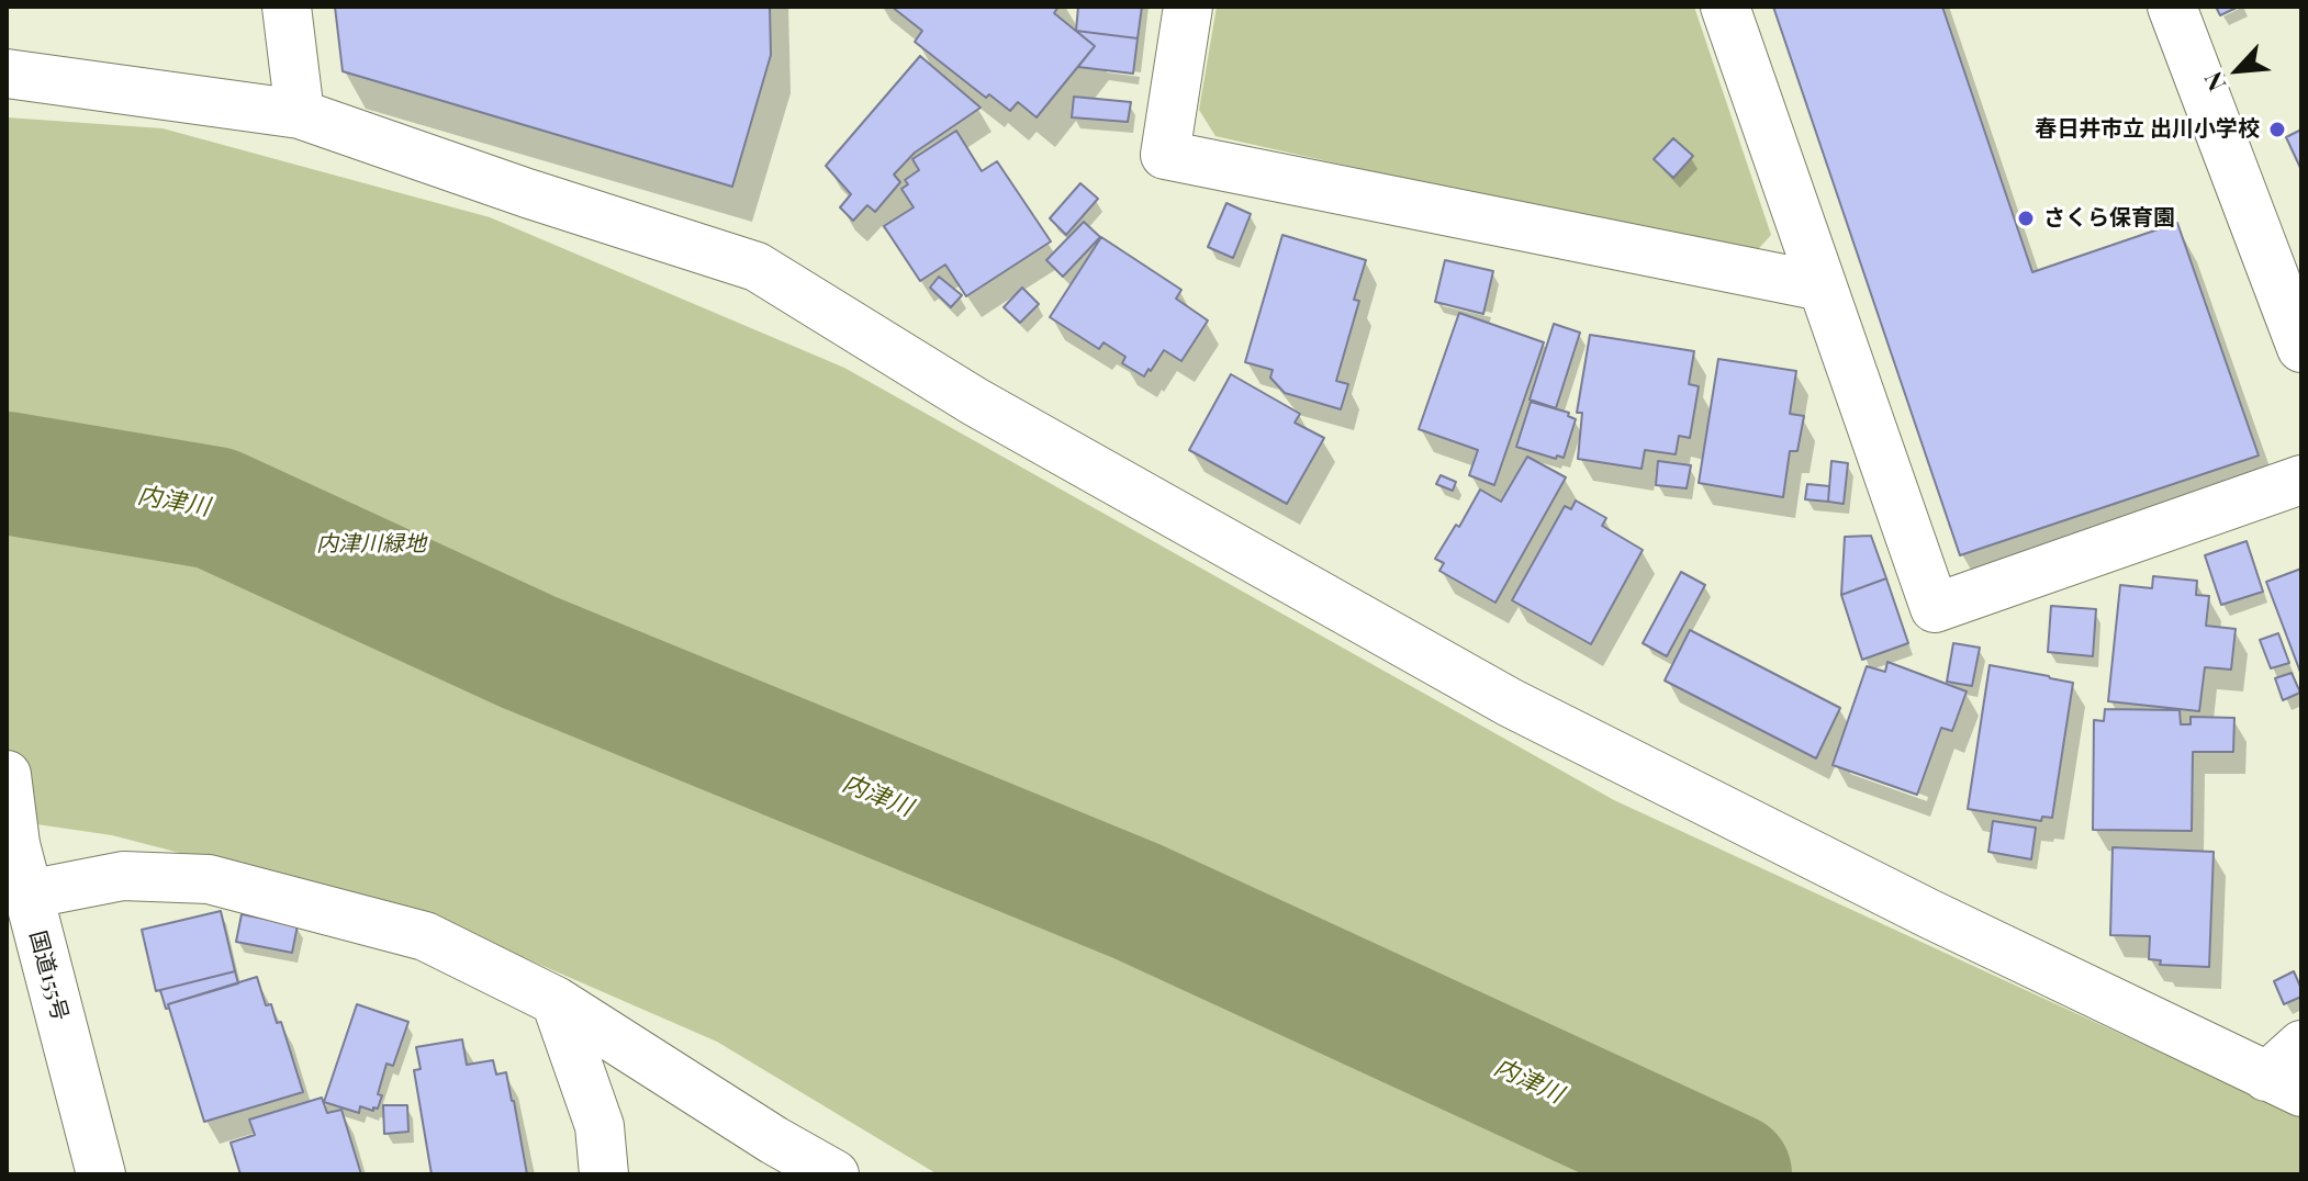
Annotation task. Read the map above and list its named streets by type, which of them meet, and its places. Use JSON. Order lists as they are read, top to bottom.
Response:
{
  "streets": {
    "main road": ["国道155号"]
  },
  "water": ["内津川"],
  "parks": ["内津川緑地"],
  "places": ["春日井市立 出川小学校", "さくら保育園"],
  "north": "bottom left"
}
